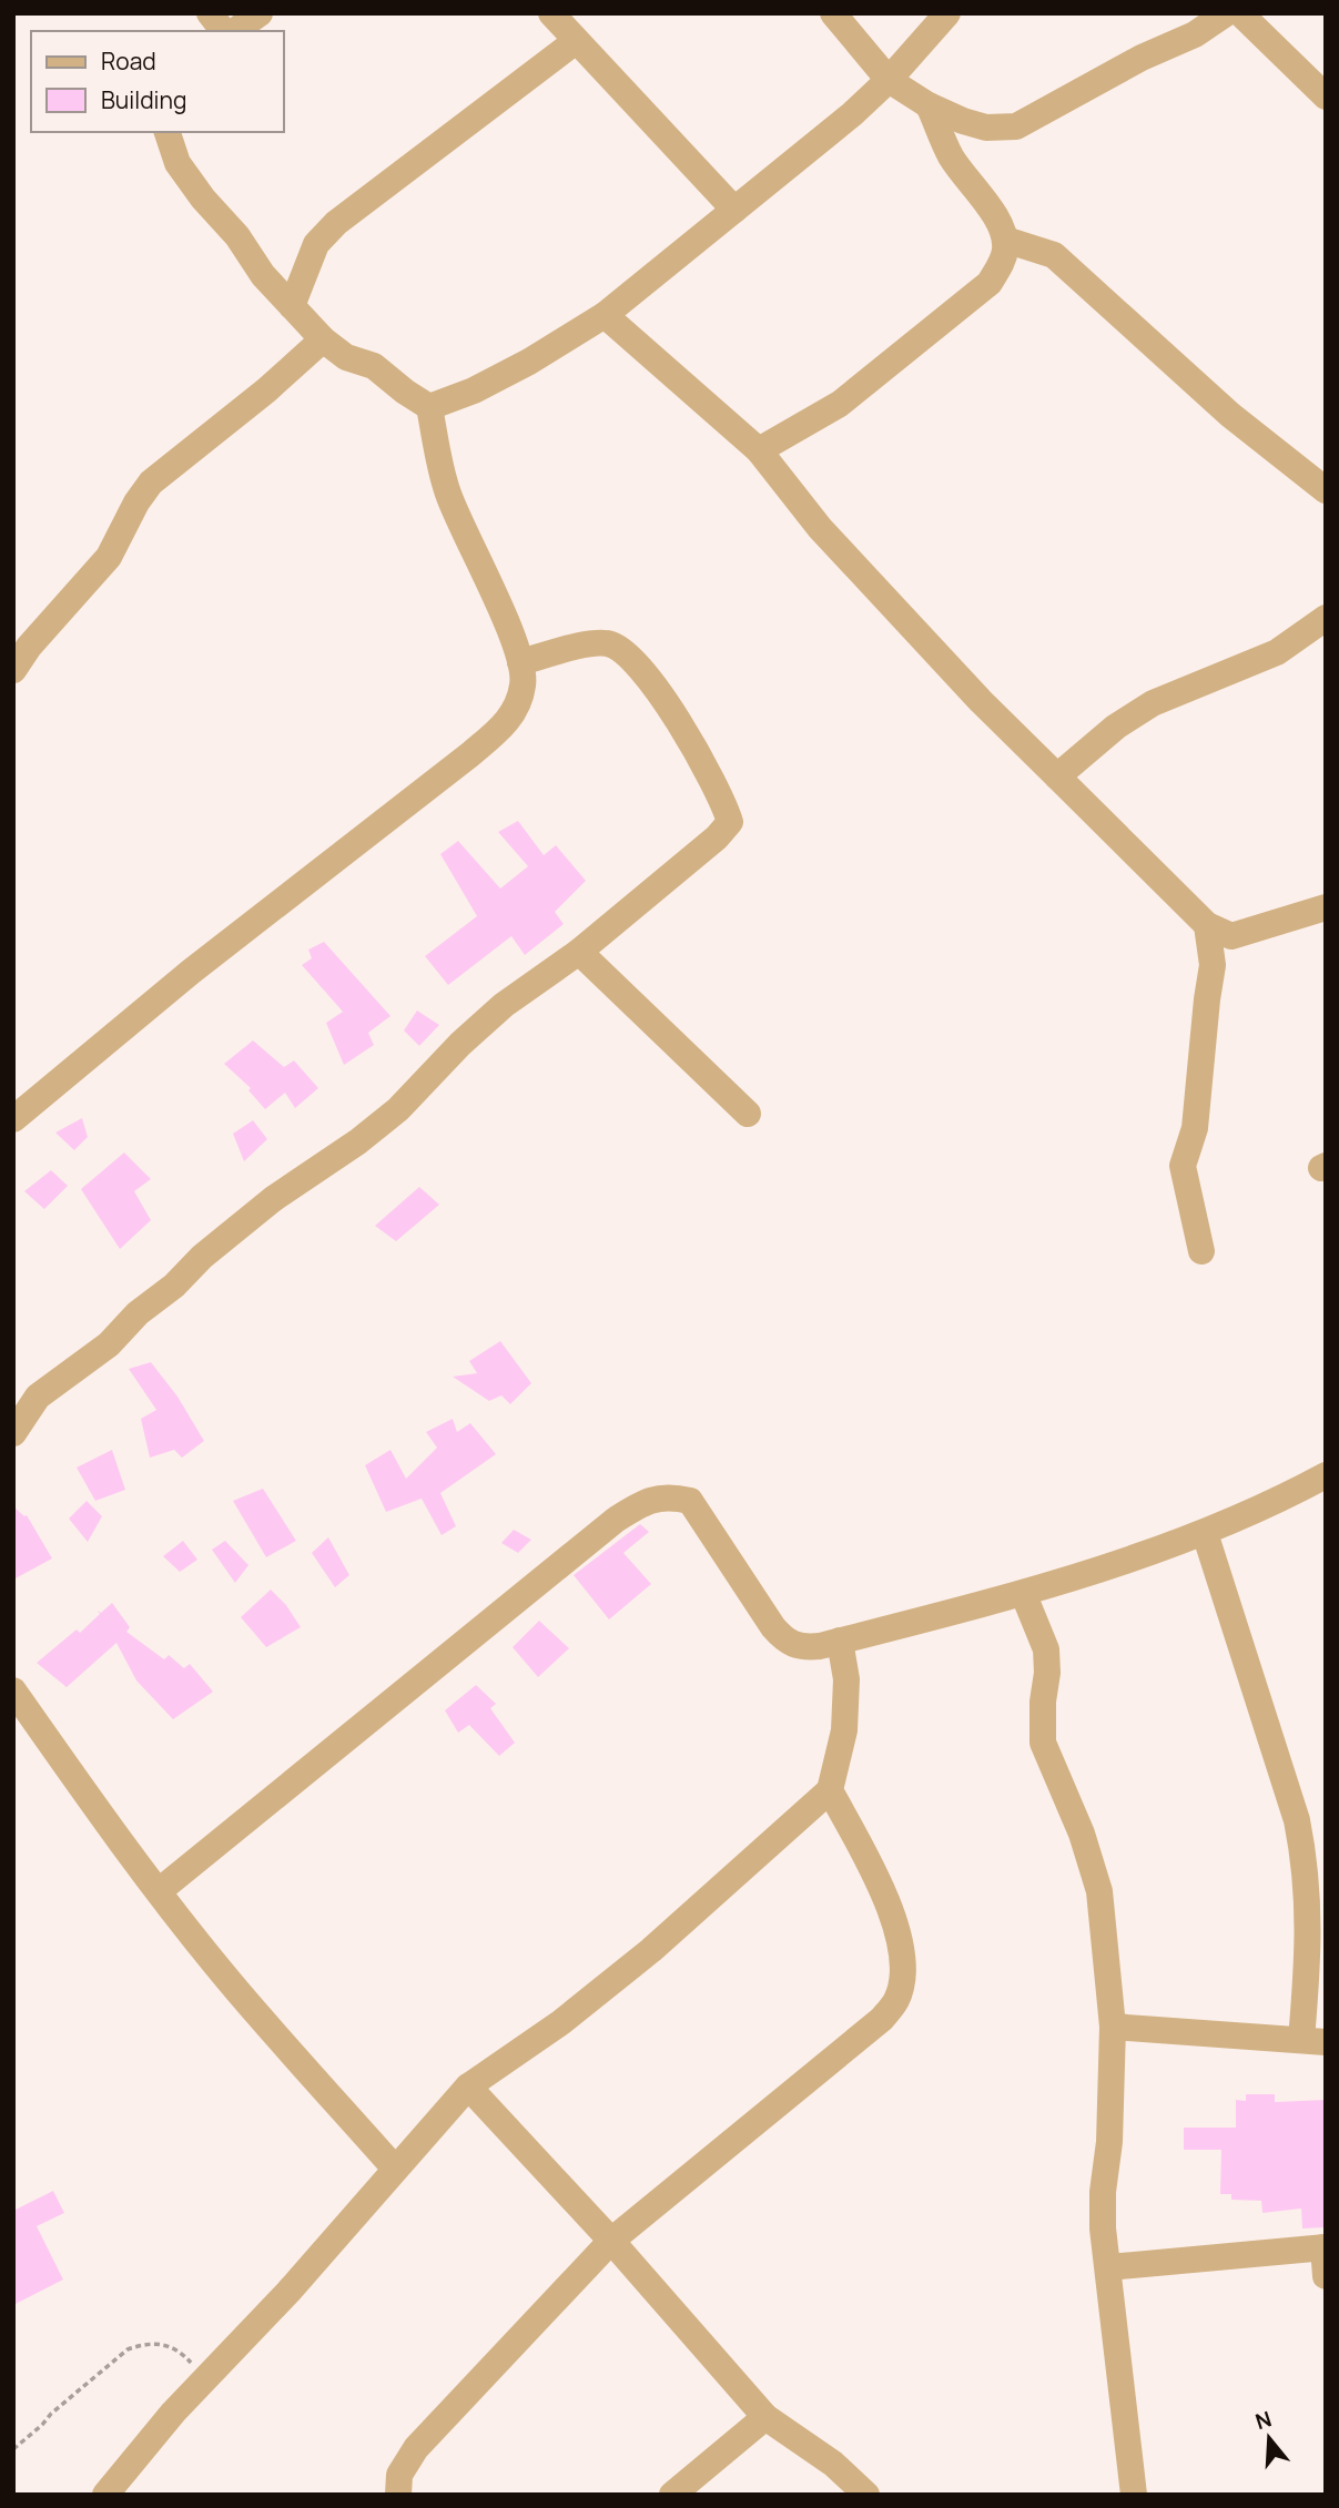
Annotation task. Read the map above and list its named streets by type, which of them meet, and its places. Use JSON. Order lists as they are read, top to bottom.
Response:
{
  "legend": ["Road", "Building"],
  "north": "top"
}
